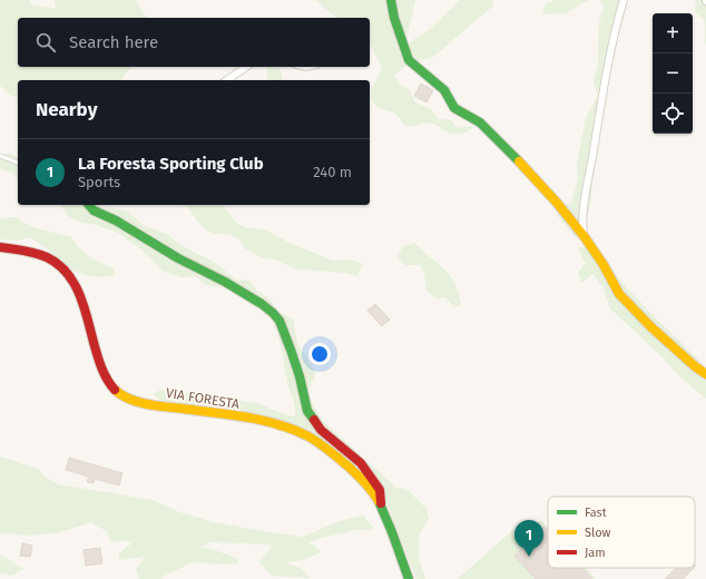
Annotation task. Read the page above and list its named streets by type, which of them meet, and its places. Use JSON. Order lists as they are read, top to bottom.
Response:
{
  "streets": {
    "street": ["VIA FORESTA"]
  },
  "legend": ["Fast", "Slow", "Jam"],
  "page": {
    "map_buttons": ["+", "−"],
    "search": "Search here",
    "heading": "Nearby",
    "list": [
      {
        "mark": "1",
        "name": "La Foresta Sporting Club",
        "note": "Sports",
        "value": "240 m"
      }
    ],
    "pins": "1"
  }
}
